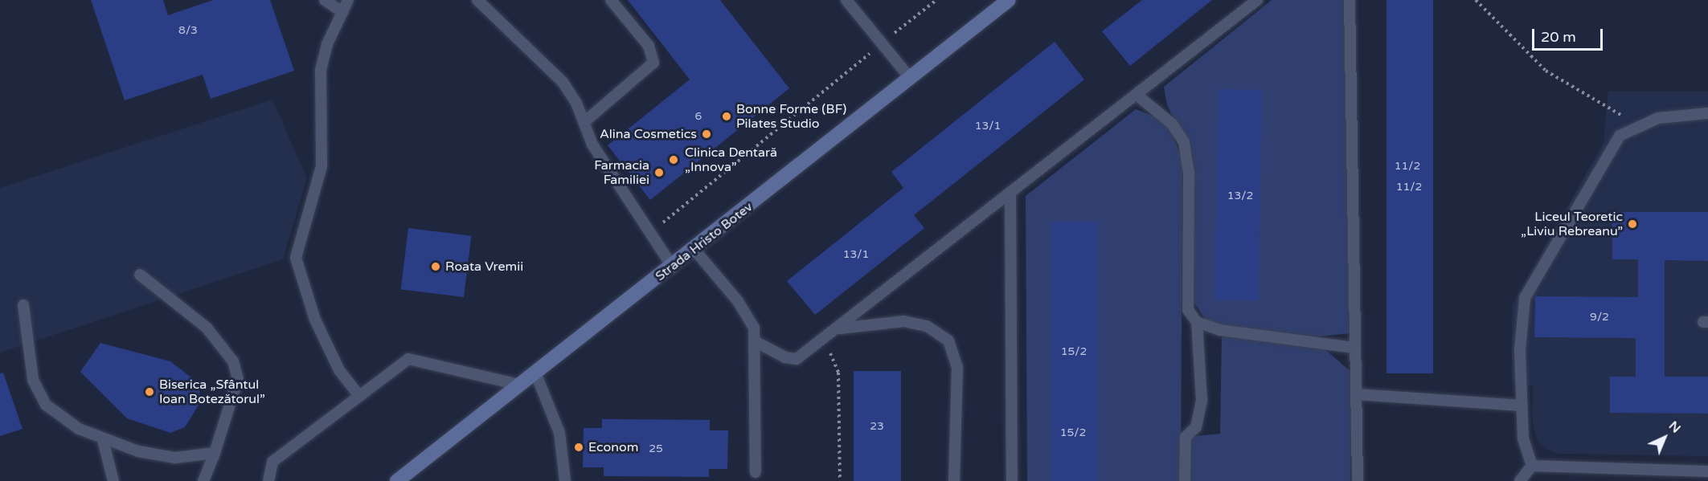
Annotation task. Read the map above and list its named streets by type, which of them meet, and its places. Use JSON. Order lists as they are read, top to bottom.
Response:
{
  "streets": {
    "main road": ["Strada Hristo Botev"]
  },
  "places": [
    "Bonne Forme (BF) Pilates Studio",
    "Alina Cosmetics",
    "Clinica Dentară „Innova”",
    "Farmacia Familiei",
    "Liceul Teoretic „Liviu Rebreanu”",
    "Roata Vremii",
    "Biserica „Sfântul Ioan Botezătorul”",
    "Econom"
  ],
  "house_numbers": [
    "8/3",
    "6",
    "13/1",
    "11/2",
    "11/2",
    "13/2",
    "13/1",
    "9/2",
    "15/2",
    "23",
    "15/2",
    "25"
  ],
  "scale_bar": "20 m",
  "north": "top right"
}
